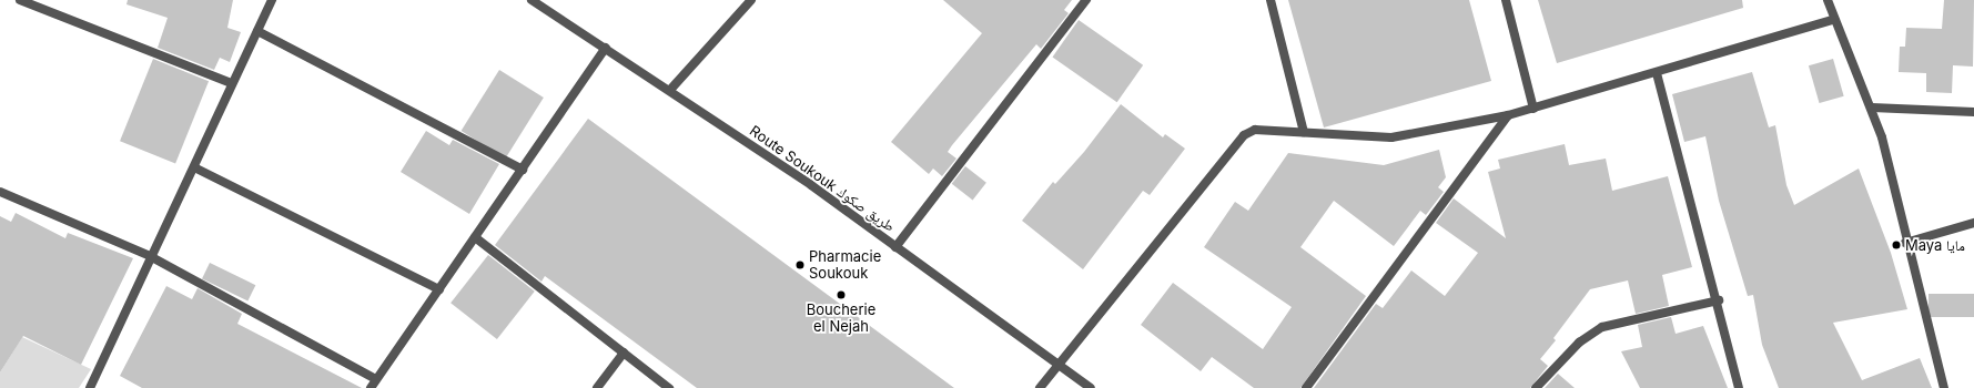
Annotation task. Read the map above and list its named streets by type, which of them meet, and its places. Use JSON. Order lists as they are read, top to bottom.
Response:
{
  "streets": {
    "street": ["Route Soukouk طريق صكوك"]
  },
  "places": ["Maya مايا", "Pharmacie Soukouk", "Boucherie el Nejah"]
}
